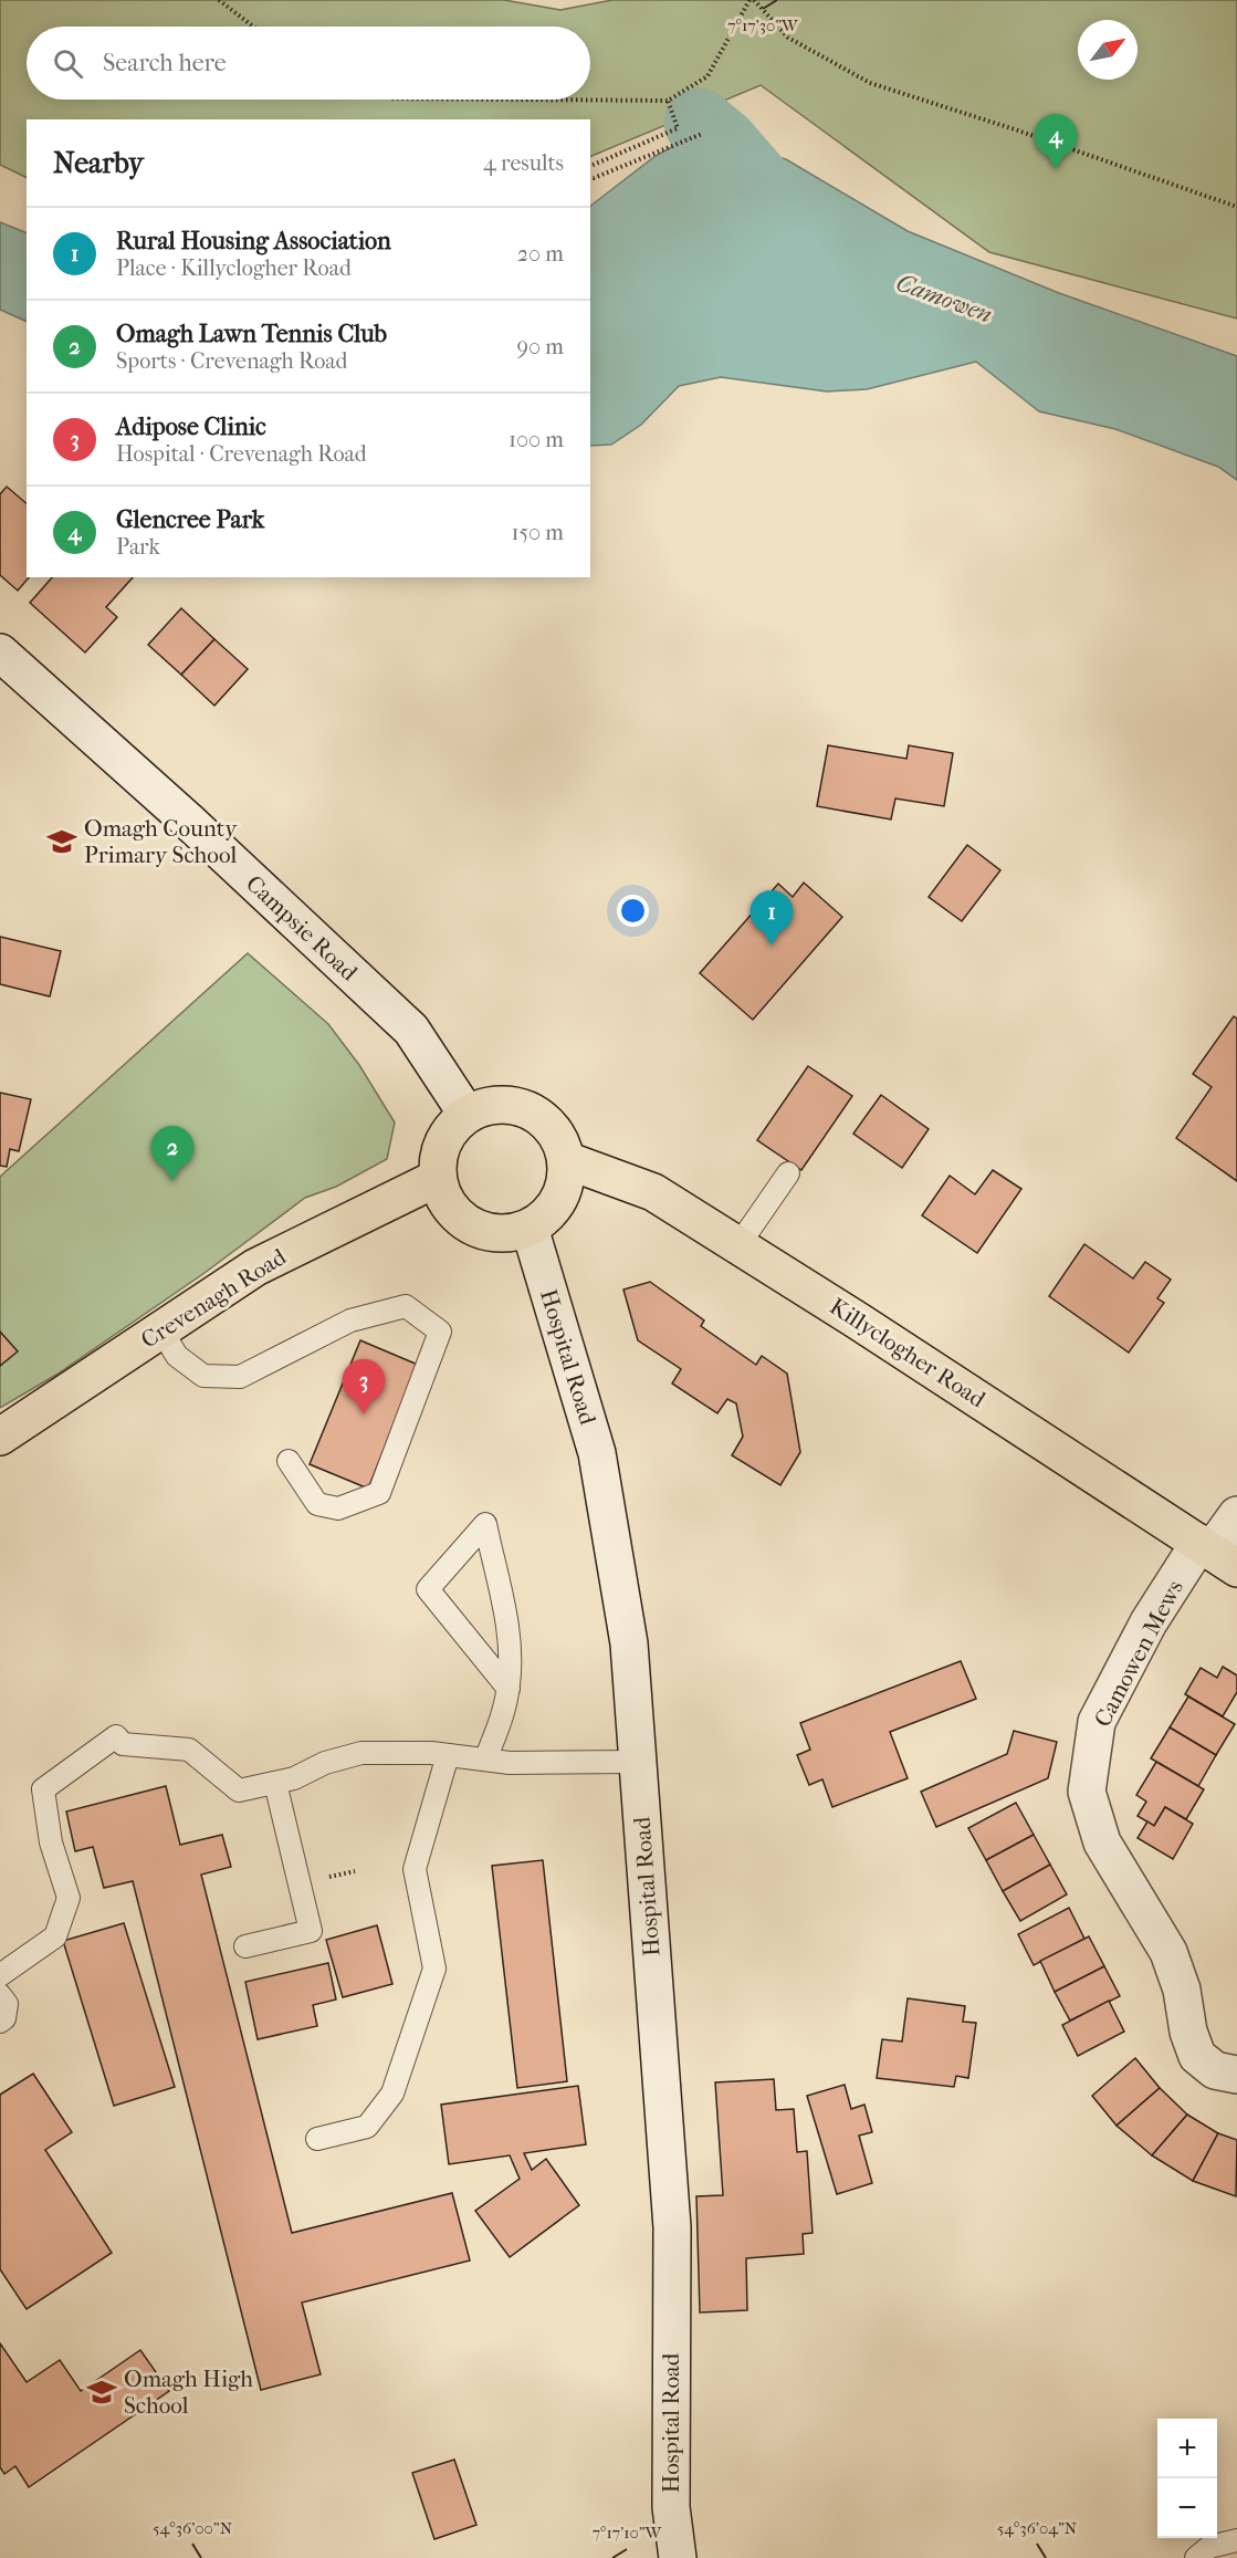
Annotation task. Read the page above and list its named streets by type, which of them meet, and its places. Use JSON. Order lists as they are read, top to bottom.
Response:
{
  "streets": {
    "highway": ["Crevenagh Road", "Killyclogher Road"],
    "main road": ["Campsie Road", "Hospital Road", "Camowen Mews"]
  },
  "crossings": [
    ["Campsie Road", "Crevenagh Road"],
    ["Campsie Road", "Killyclogher Road"],
    ["Campsie Road", "Hospital Road"],
    ["Crevenagh Road", "Killyclogher Road"],
    ["Crevenagh Road", "Hospital Road"],
    ["Killyclogher Road", "Hospital Road"],
    ["Killyclogher Road", "Camowen Mews"]
  ],
  "water": ["Camowen"],
  "places": {
    "school or university": ["Omagh County Primary School", "Omagh High School"]
  },
  "north": "top right",
  "page": {
    "search": "Search here",
    "pins": [
      "4",
      "1",
      "2",
      "3"
    ],
    "heading": ["Nearby", "4 results"],
    "list": [
      {
        "mark": "1",
        "name": "Rural Housing Association",
        "note": "Place · Killyclogher Road",
        "value": "20 m"
      },
      {
        "mark": "2",
        "name": "Omagh Lawn Tennis Club",
        "note": "Sports · Crevenagh Road",
        "value": "90 m"
      },
      {
        "mark": "3",
        "name": "Adipose Clinic",
        "note": "Hospital · Crevenagh Road",
        "value": "100 m"
      },
      {
        "mark": "4",
        "name": "Glencree Park",
        "note": "Park",
        "value": "150 m"
      }
    ],
    "map_buttons": ["+", "−"]
  },
  "coordinates": [
    "7°17'30\"W",
    "54°36'00\"N",
    "54°36'04\"N",
    "7°17'10\"W"
  ]
}
